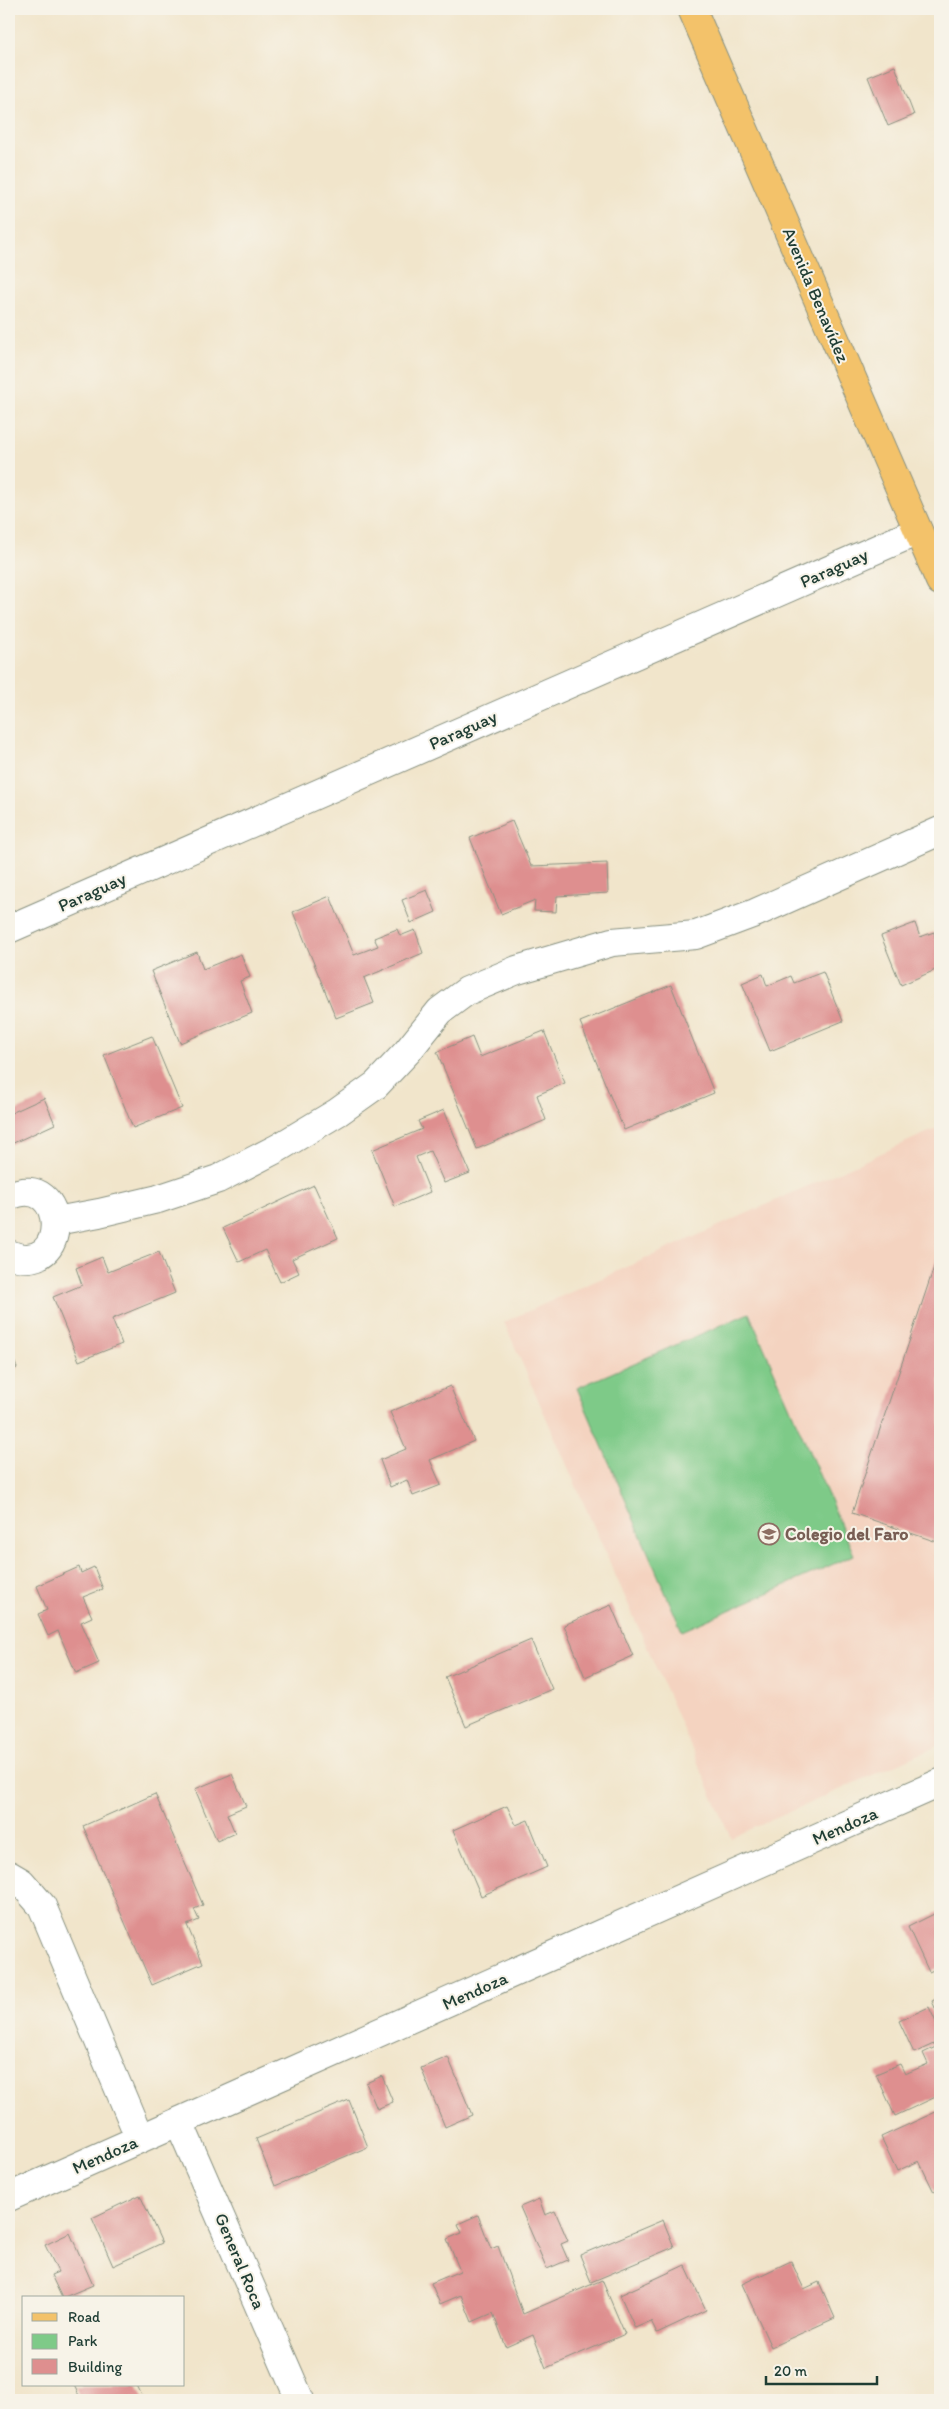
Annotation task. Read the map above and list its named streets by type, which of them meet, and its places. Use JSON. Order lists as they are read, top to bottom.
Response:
{
  "streets": {
    "main road": ["Avenida Benavídez"],
    "street": ["Paraguay", "Mendoza", "General Roca"]
  },
  "crossings": [
    ["Avenida Benavídez", "Paraguay"],
    ["Mendoza", "General Roca"]
  ],
  "places": {
    "school or university": ["Colegio del Faro"]
  },
  "legend": ["Road", "Park", "Building"],
  "scale_bar": "20 m"
}
